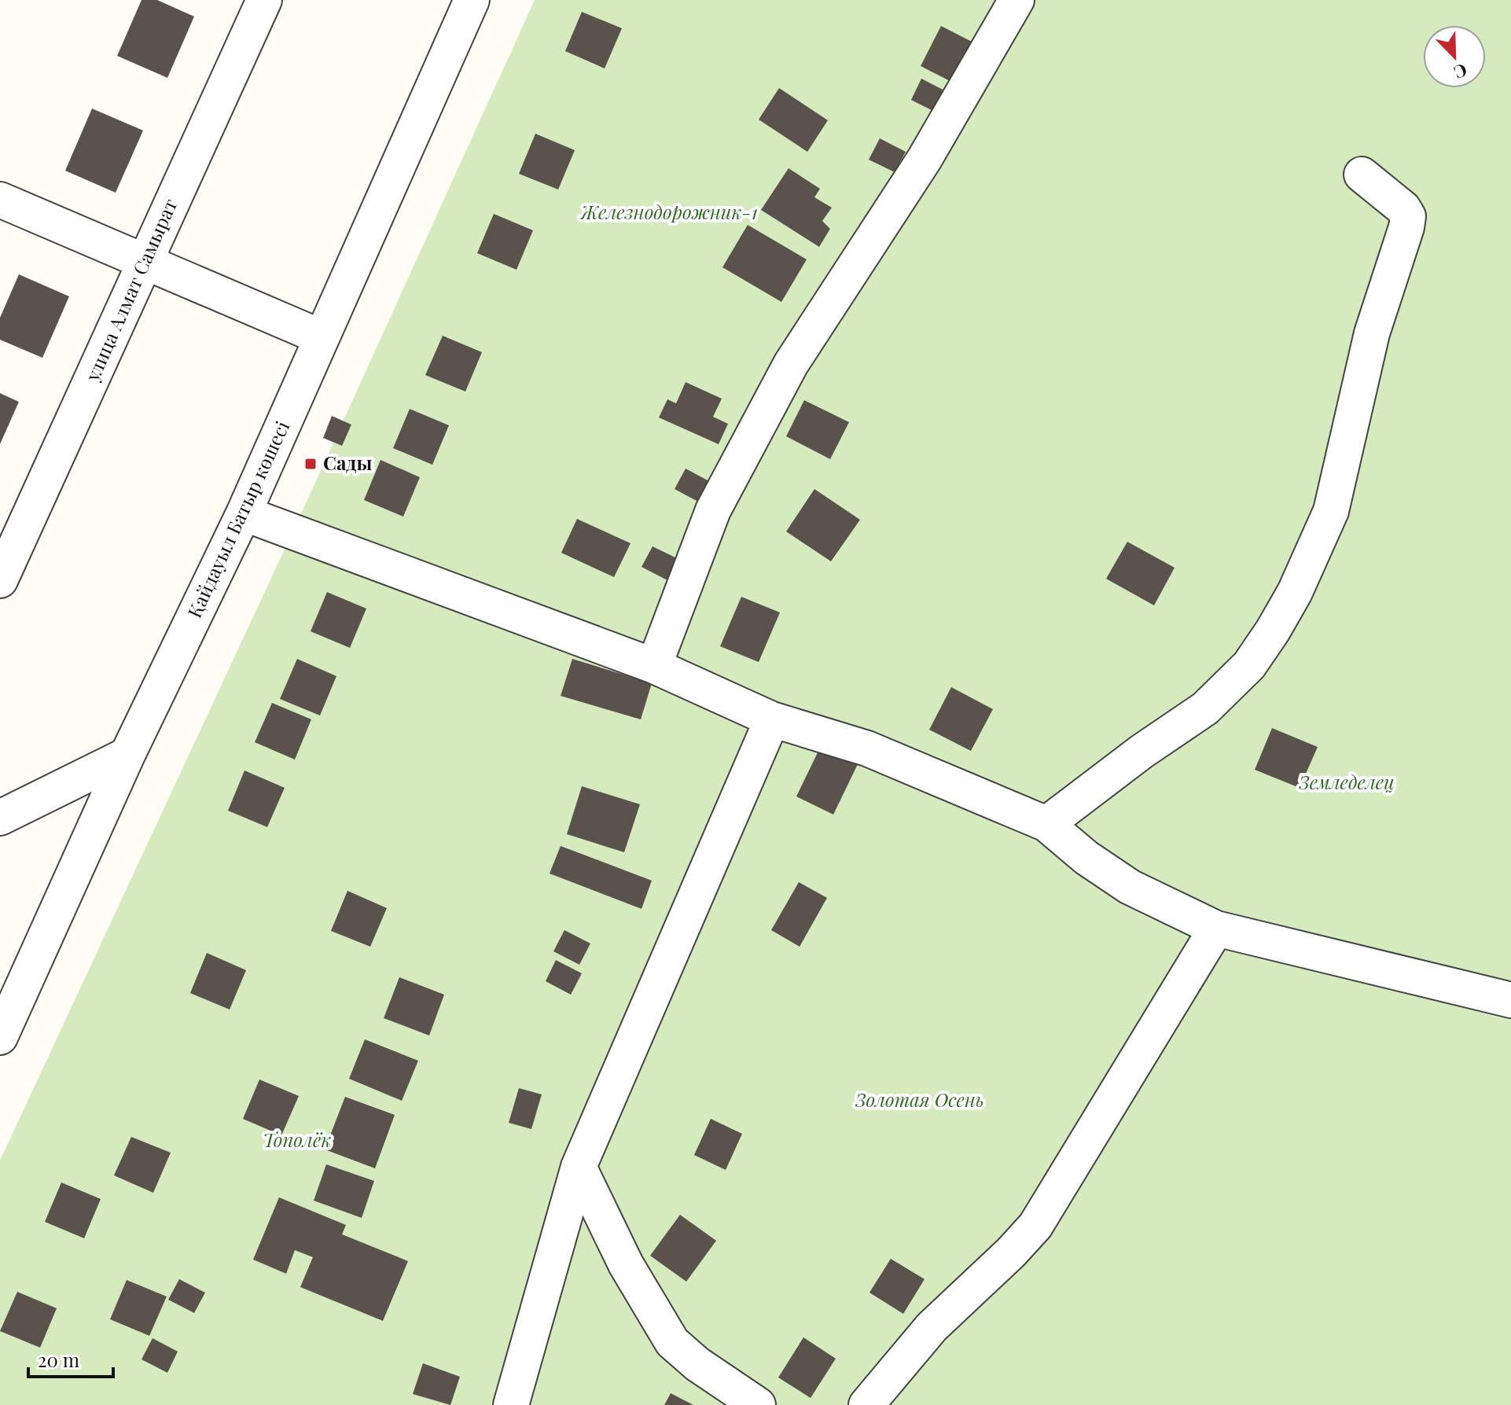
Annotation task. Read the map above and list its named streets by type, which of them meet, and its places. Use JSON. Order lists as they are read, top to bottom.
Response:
{
  "streets": {
    "street": ["улица Алмат Самырат", "Қайдауыл Батыр көшесі"]
  },
  "parks": [
    "Железнодорожник-1",
    "Земледелец",
    "Золотая Осень",
    "Тополёк"
  ],
  "places": {
    "transit": ["Сады"]
  },
  "scale_bar": "20 m",
  "north": "bottom right"
}
